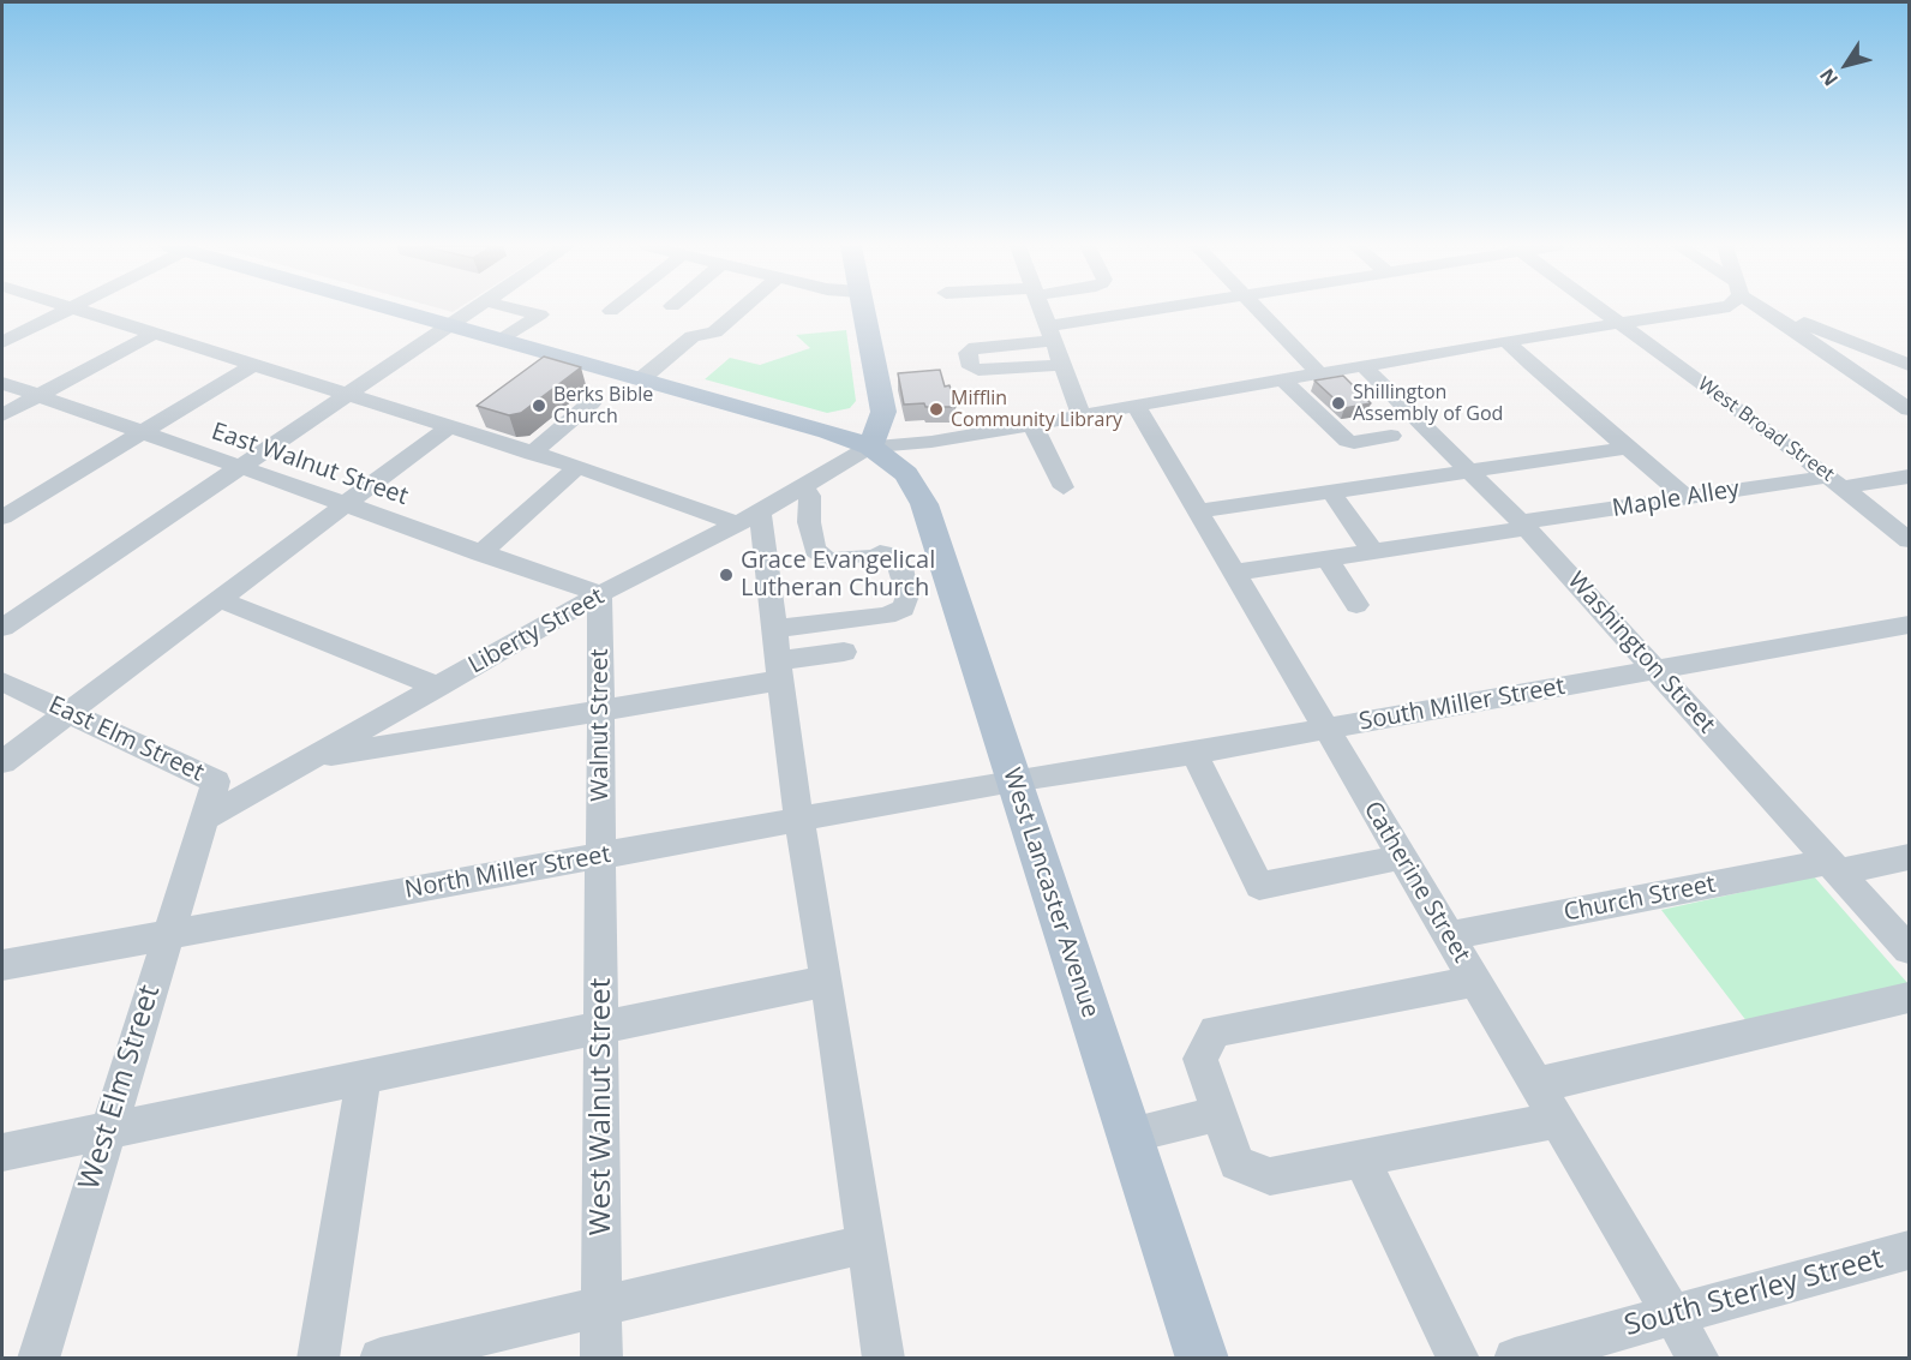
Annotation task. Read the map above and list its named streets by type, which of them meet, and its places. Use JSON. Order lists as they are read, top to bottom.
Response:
{
  "streets": {
    "main road": ["West Lancaster Avenue"],
    "street": [
      "West Broad Street",
      "East Walnut Street",
      "Maple Alley",
      "Liberty Street",
      "Washington Street",
      "South Miller Street",
      "Walnut Street",
      "East Elm Street",
      "North Miller Street",
      "Catherine Street",
      "Church Street",
      "West Elm Street",
      "West Walnut Street",
      "South Sterley Street"
    ]
  },
  "crossings": [
    ["West Broad Street", "Maple Alley"],
    ["East Walnut Street", "Liberty Street"],
    ["East Walnut Street", "Walnut Street"],
    ["Maple Alley", "Washington Street"],
    ["Maple Alley", "Catherine Street"],
    ["Liberty Street", "Walnut Street"],
    ["Liberty Street", "East Elm Street"],
    ["Liberty Street", "West Lancaster Avenue"],
    ["Liberty Street", "West Elm Street"],
    ["Washington Street", "South Miller Street"],
    ["Washington Street", "Church Street"],
    ["South Miller Street", "North Miller Street"],
    ["South Miller Street", "Catherine Street"],
    ["South Miller Street", "West Lancaster Avenue"],
    ["Walnut Street", "North Miller Street"],
    ["Walnut Street", "West Walnut Street"],
    ["East Elm Street", "West Elm Street"],
    ["North Miller Street", "West Lancaster Avenue"],
    ["North Miller Street", "West Elm Street"],
    ["North Miller Street", "West Walnut Street"],
    ["Catherine Street", "Church Street"],
    ["Catherine Street", "South Sterley Street"]
  ],
  "places": [
    "Shillington Assembly of God",
    "Berks Bible Church",
    "Mifflin Community Library",
    "Grace Evangelical Lutheran Church"
  ],
  "north": "bottom left"
}
